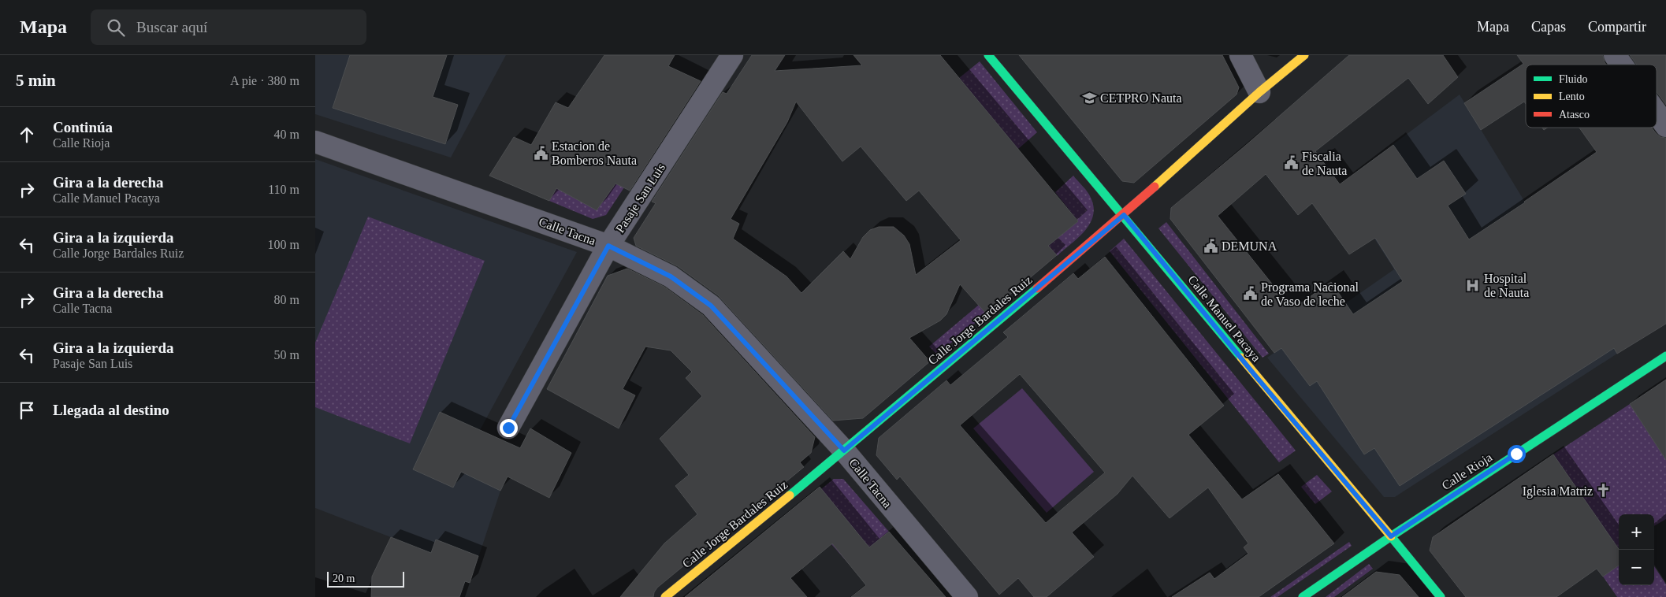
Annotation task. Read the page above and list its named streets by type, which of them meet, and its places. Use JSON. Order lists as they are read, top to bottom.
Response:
{
  "streets": {
    "street": [
      "Pasaje San Luis",
      "Calle Tacna",
      "Calle Manuel Pacaya",
      "Calle Jorge Bardales Ruiz",
      "Calle Rioja"
    ]
  },
  "crossings": [
    ["Pasaje San Luis", "Calle Tacna"],
    ["Calle Tacna", "Calle Jorge Bardales Ruiz"],
    ["Calle Manuel Pacaya", "Calle Jorge Bardales Ruiz"],
    ["Calle Manuel Pacaya", "Calle Rioja"]
  ],
  "places": {
    "school or university": ["CETPRO Nauta"],
    "public building": [
      "Estacion de Bomberos Nauta",
      "Fiscalia de Nauta",
      "DEMUNA",
      "Programa Nacional de Vaso de leche"
    ],
    "hospital": ["Hospital de Nauta"],
    "church": ["Iglesia Matriz"]
  },
  "legend": ["Fluido", "Lento", "Atasco"],
  "scale_bar": "20 m",
  "page": {
    "header": "Mapa",
    "search": "Buscar aquí",
    "nav": ["Mapa", "Capas", "Compartir"],
    "heading": ["5 min", "A pie · 380 m"],
    "list": [
      ["Continúa", "Calle Rioja", "40 m"],
      ["Gira a la derecha", "Calle Manuel Pacaya", "110 m"],
      ["Gira a la izquierda", "Calle Jorge Bardales Ruiz", "100 m"],
      ["Gira a la derecha", "Calle Tacna", "80 m"],
      ["Gira a la izquierda", "Pasaje San Luis", "50 m"],
      "Llegada al destino"
    ],
    "map_buttons": ["+", "−"],
    "scale": "20 m"
  }
}
